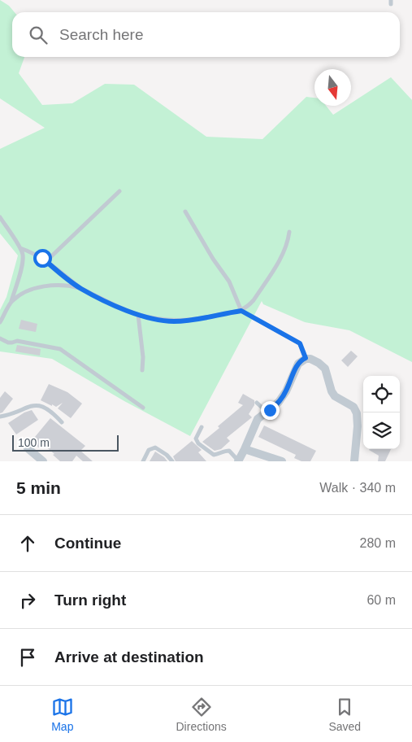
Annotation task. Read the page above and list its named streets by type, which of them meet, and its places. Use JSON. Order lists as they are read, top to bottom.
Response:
{
  "scale_bar": "100 m",
  "north": "bottom",
  "page": {
    "search": "Search here",
    "scale": "100 m",
    "heading": ["5 min", "Walk · 340 m"],
    "list": [
      ["Continue", "280 m"],
      ["Turn right", "60 m"],
      "Arrive at destination"
    ],
    "nav": ["Map", "Directions", "Saved"]
  }
}
